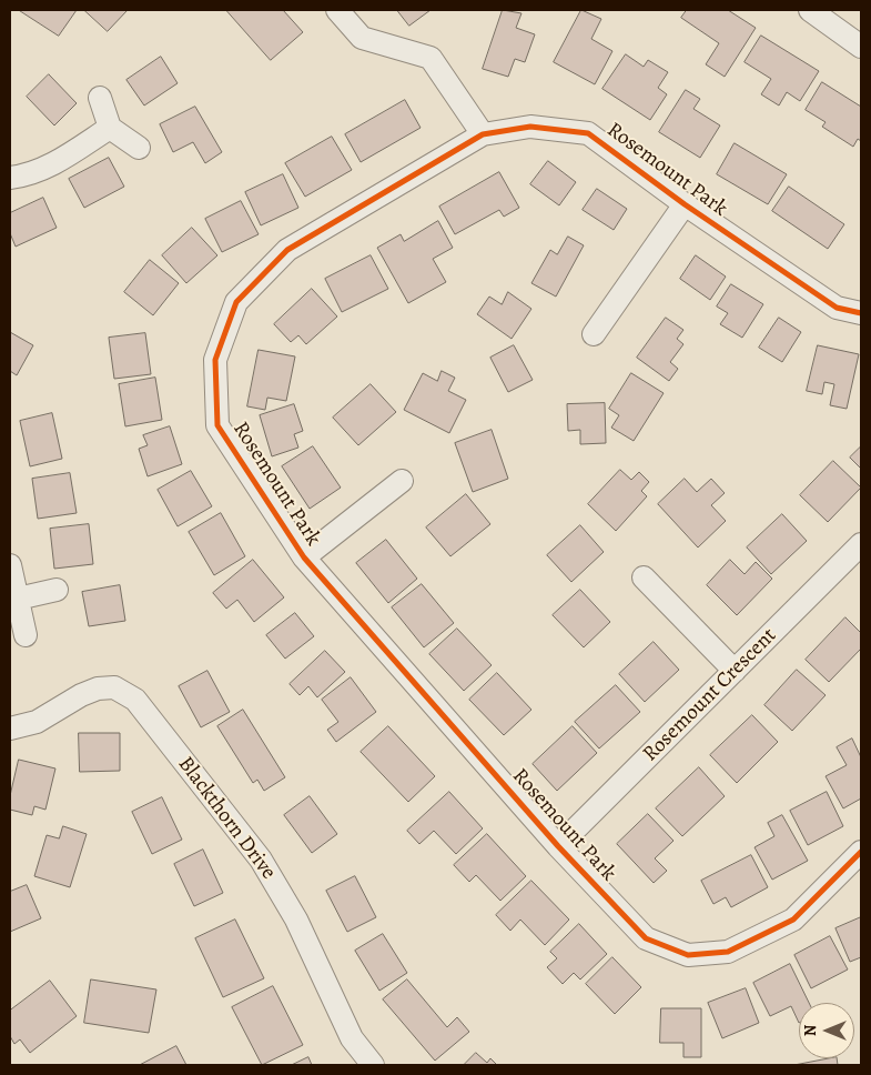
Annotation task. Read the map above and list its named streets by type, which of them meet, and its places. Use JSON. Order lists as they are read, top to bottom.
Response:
{
  "streets": {
    "street": ["Rosemount Park", "Rosemount Crescent", "Blackthorn Drive"]
  },
  "crossings": [
    ["Rosemount Park", "Rosemount Crescent"]
  ],
  "north": "left"
}
